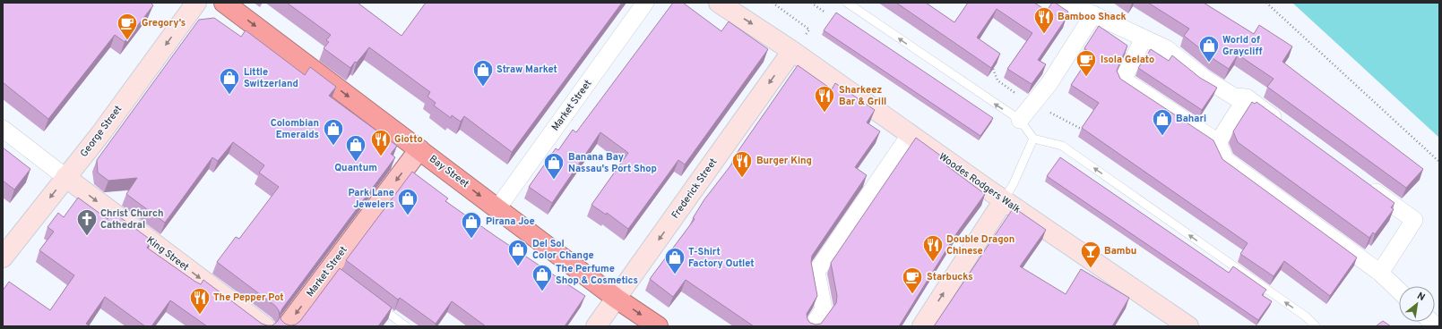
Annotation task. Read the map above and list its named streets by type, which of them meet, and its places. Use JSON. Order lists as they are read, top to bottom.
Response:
{
  "streets": {
    "highway": ["Bay Street"],
    "main road": [
      "Market Street",
      "George Street",
      "Woodes Rodgers Walk",
      "Frederick Street",
      "King Street"
    ]
  },
  "crossings": [
    ["Market Street", "Bay Street"],
    ["George Street", "King Street"],
    ["Bay Street", "Frederick Street"],
    ["Woodes Rodgers Walk", "Frederick Street"]
  ],
  "one_way": [
    "Market Street",
    "George Street",
    "Bay Street",
    "Frederick Street",
    "King Street"
  ],
  "places": {
    "restaurant": [
      "Bamboo Shack",
      "Sharkeez Bar & Grill",
      "Giotto",
      "Burger King",
      "Double Dragon Chinese",
      "The Pepper Pot"
    ],
    "cafe": ["Gregory’s", "Isola Gelato", "Starbucks"],
    "shop": [
      "World of Graycliff",
      "Straw Market",
      "Little Switzerland",
      "Bahari",
      "Colombian Emeralds",
      "Quantum",
      "Banana Bay Nassau's Port Shop",
      "Park Lane Jewelers",
      "Pirana Joe",
      "Del Sol Color Change",
      "T-Shirt Factory Outlet",
      "The Perfume Shop & Cosmetics"
    ],
    "church": ["Christ Church Cathedral"],
    "bar": ["Bambu"]
  },
  "north": "top right"
}
